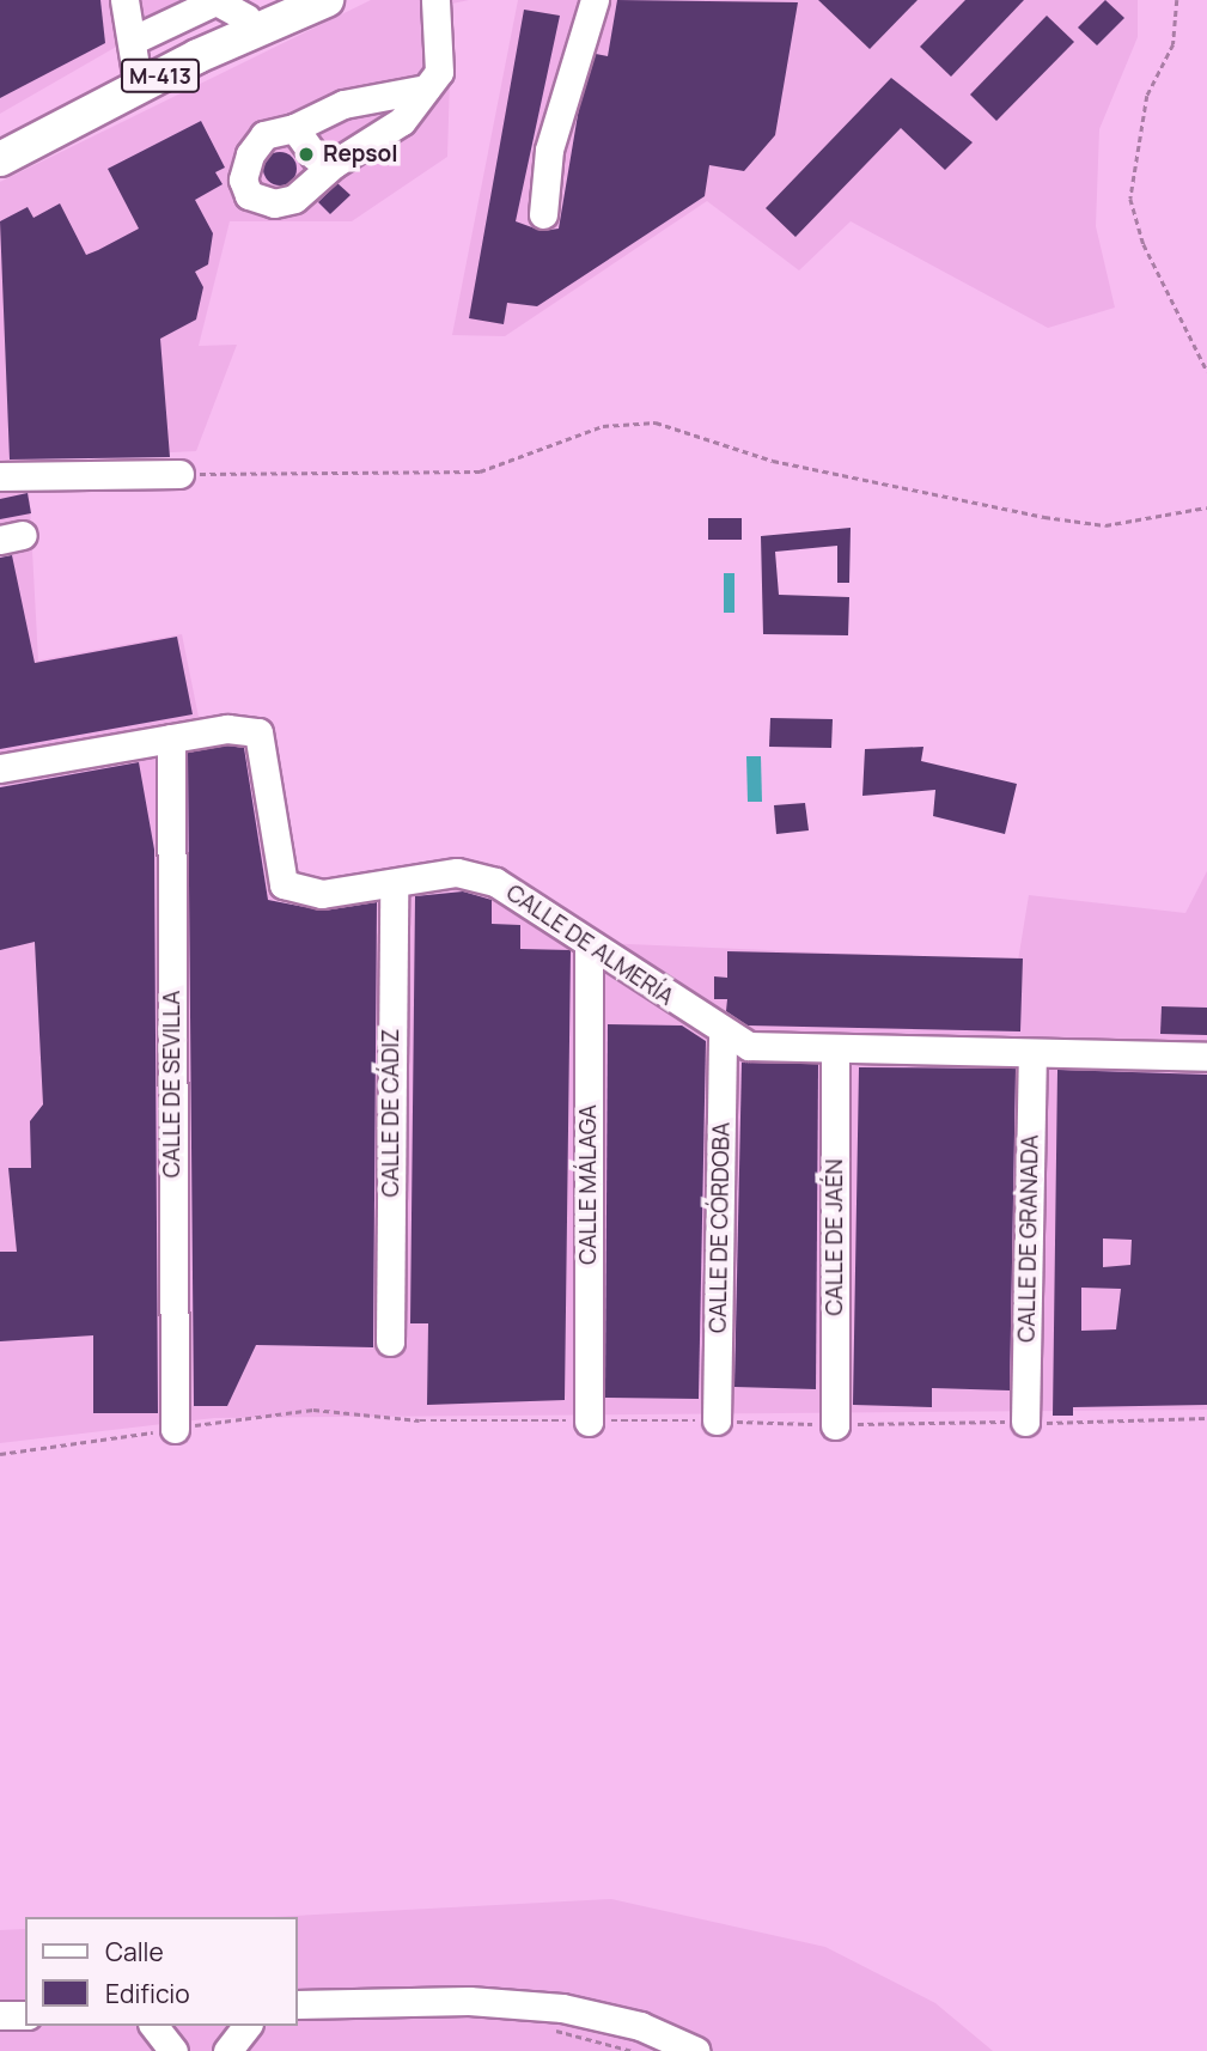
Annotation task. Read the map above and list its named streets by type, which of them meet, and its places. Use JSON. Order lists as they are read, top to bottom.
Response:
{
  "streets": {
    "main road": ["M-413"],
    "street": [
      "CALLE DE ALMERÍA",
      "CALLE DE SEVILLA",
      "CALLE DE CÁDIZ",
      "CALLE MÁLAGA",
      "CALLE DE CÓRDOBA",
      "CALLE DE JAÉN",
      "CALLE DE GRANADA"
    ]
  },
  "crossings": [
    ["CALLE DE ALMERÍA", "CALLE DE SEVILLA"],
    ["CALLE DE ALMERÍA", "CALLE DE CÁDIZ"],
    ["CALLE DE ALMERÍA", "CALLE MÁLAGA"],
    ["CALLE DE ALMERÍA", "CALLE DE CÓRDOBA"],
    ["CALLE DE ALMERÍA", "CALLE DE JAÉN"],
    ["CALLE DE ALMERÍA", "CALLE DE GRANADA"]
  ],
  "places": ["Repsol"],
  "legend": ["Calle", "Edificio"]
}
